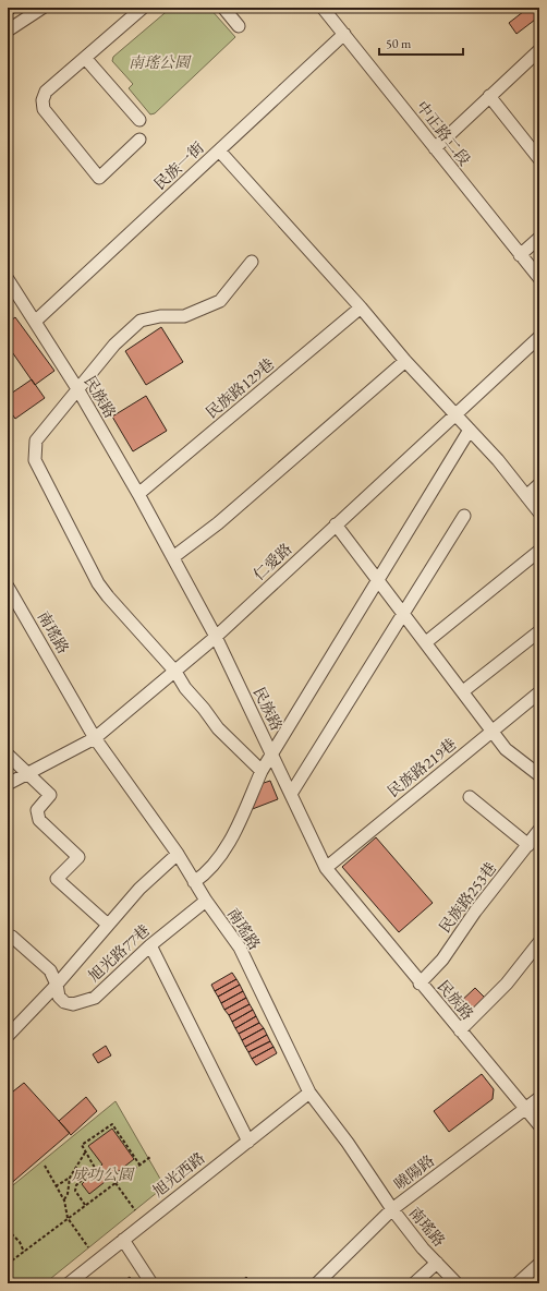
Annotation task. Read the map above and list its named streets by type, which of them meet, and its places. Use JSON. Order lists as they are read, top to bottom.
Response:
{
  "streets": {
    "street": [
      "中正路二段",
      "民族一街",
      "民族路129巷",
      "民族路",
      "仁愛路",
      "南瑤路",
      "民族路219巷",
      "民族路253巷",
      "旭光路77巷",
      "曉陽路",
      "旭光西路"
    ]
  },
  "crossings": [
    ["中正路二段", "民族一街"],
    ["民族一街", "民族路"],
    ["民族路129巷", "民族路"],
    ["民族路", "仁愛路"],
    ["民族路", "民族路219巷"],
    ["民族路", "民族路253巷"],
    ["民族路", "曉陽路"],
    ["仁愛路", "南瑤路"],
    ["南瑤路", "旭光路77巷"],
    ["南瑤路", "曉陽路"],
    ["南瑤路", "旭光西路"]
  ],
  "parks": ["南瑤公園", "成功公園"],
  "scale_bar": "50 m"
}
